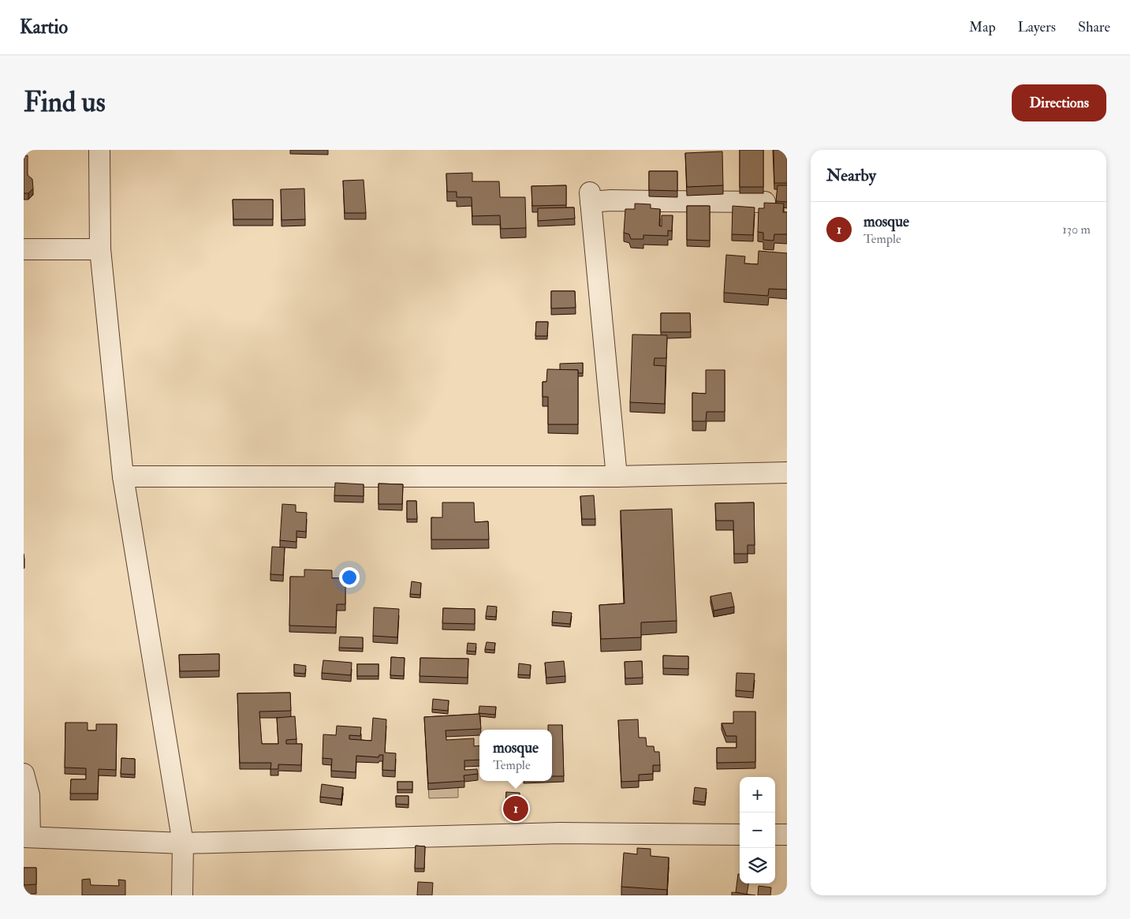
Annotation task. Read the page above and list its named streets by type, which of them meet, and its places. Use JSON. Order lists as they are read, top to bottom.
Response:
{
  "page": {
    "header": "Kartio",
    "nav": ["Map", "Layers", "Share"],
    "buttons": "Directions",
    "title": "Find us",
    "heading": "Nearby",
    "list": [
      {
        "mark": "1",
        "name": "mosque",
        "note": "Temple",
        "value": "130 m"
      }
    ],
    "popup": ["mosque", "Temple"],
    "map_buttons": ["+", "−"],
    "pins": "1"
  }
}
